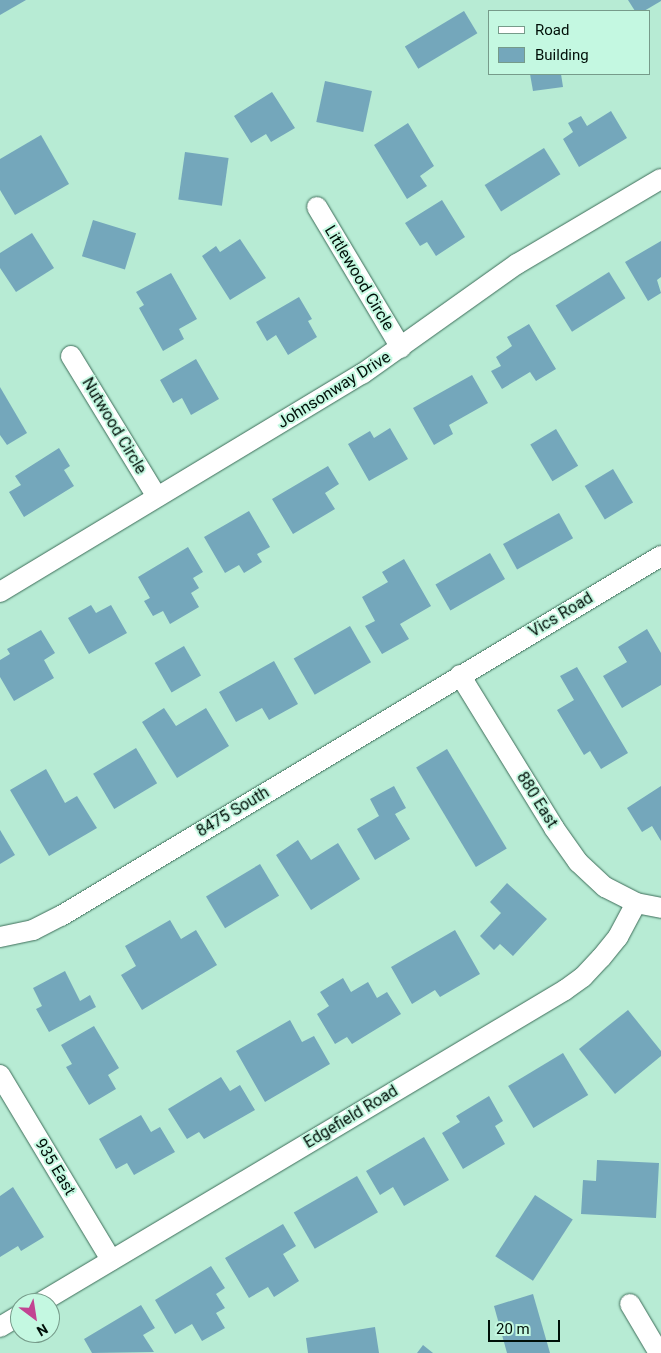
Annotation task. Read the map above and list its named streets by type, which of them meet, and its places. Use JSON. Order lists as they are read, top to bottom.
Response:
{
  "streets": {
    "street": [
      "Littlewood Circle",
      "Johnsonway Drive",
      "Nutwood Circle",
      "Vics Road",
      "880 East",
      "8475 South",
      "Edgefield Road",
      "935 East"
    ]
  },
  "crossings": [
    ["Littlewood Circle", "Johnsonway Drive"],
    ["Johnsonway Drive", "Nutwood Circle"],
    ["Vics Road", "880 East"],
    ["Vics Road", "8475 South"],
    ["880 East", "8475 South"],
    ["880 East", "Edgefield Road"],
    ["Edgefield Road", "935 East"]
  ],
  "legend": ["Road", "Building"],
  "scale_bar": "20 m",
  "north": "bottom right"
}
